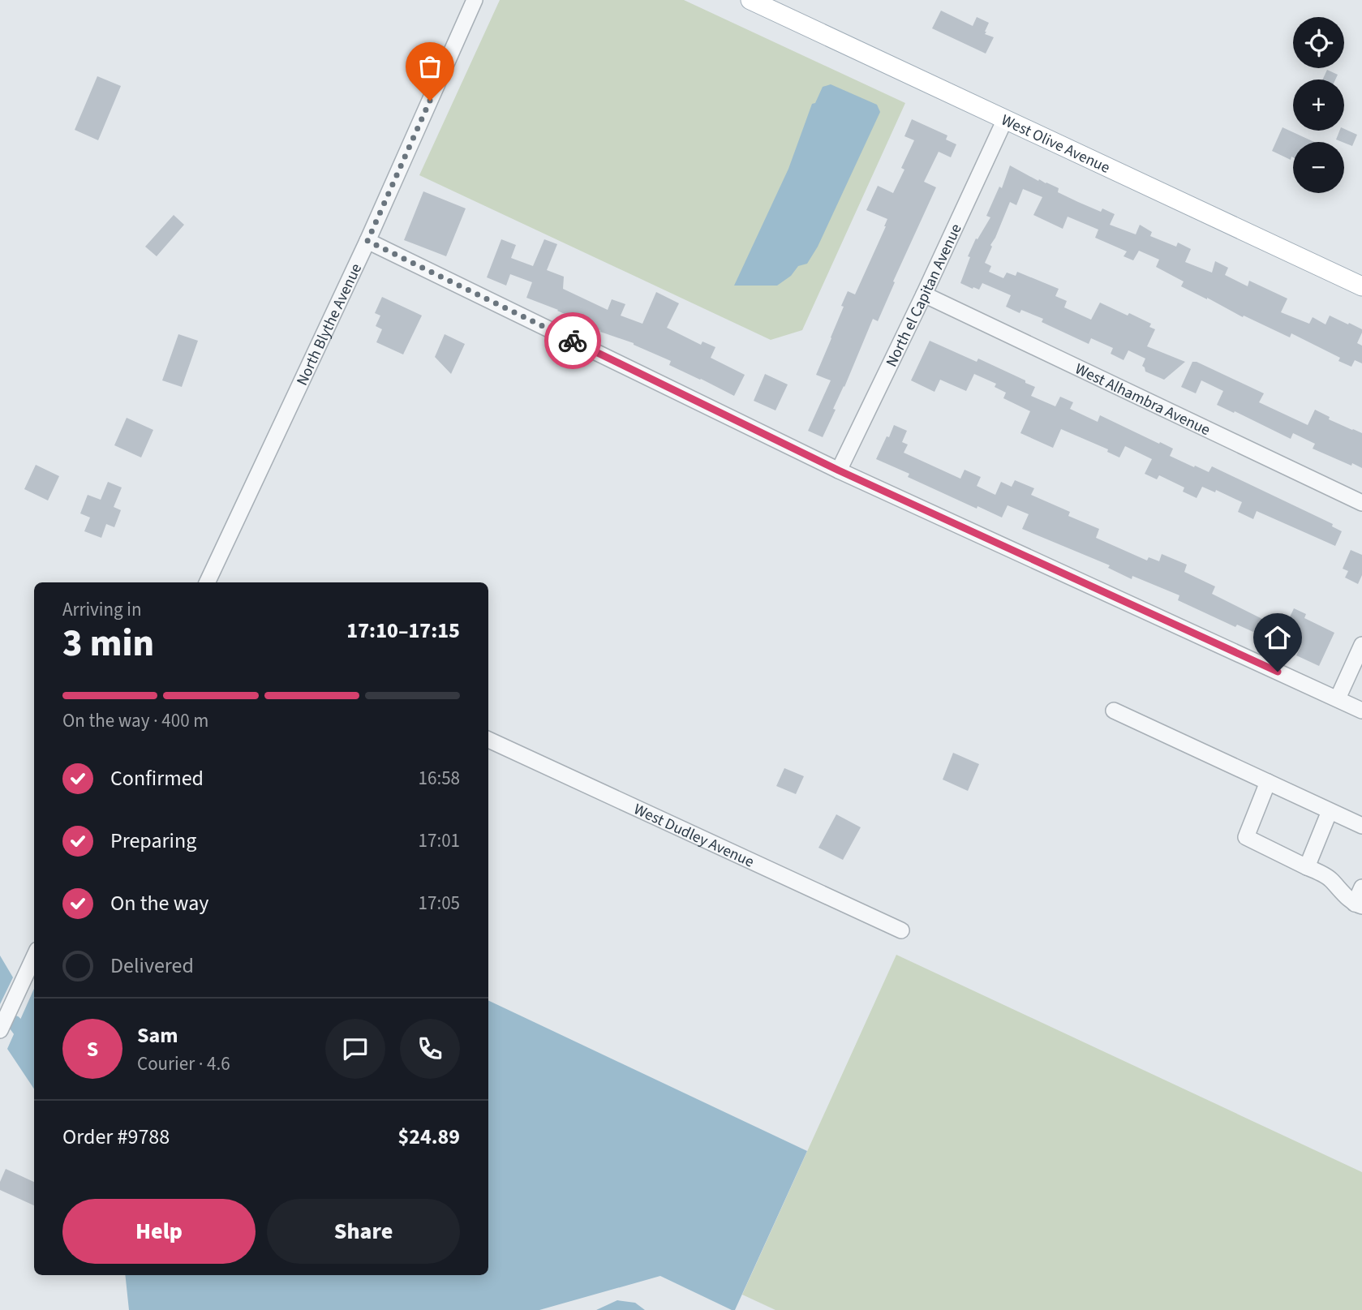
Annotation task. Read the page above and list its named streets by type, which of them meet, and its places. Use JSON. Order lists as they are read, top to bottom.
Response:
{
  "streets": {
    "main road": ["West Olive Avenue"],
    "street": [
      "North el Capitan Avenue",
      "North Blythe Avenue",
      "West Alhambra Avenue",
      "West Dudley Avenue"
    ]
  },
  "crossings": [
    ["West Olive Avenue", "North el Capitan Avenue"],
    ["North el Capitan Avenue", "West Alhambra Avenue"]
  ],
  "page": {
    "map_buttons": ["+", "−"],
    "heading": ["3 min", "Arriving in", "17:10–17:15"],
    "panel": [
      "Sam",
      "Courier · 4.6",
      "Order #9788",
      "$24.89"
    ],
    "bar": "On the way · 400 m",
    "list": [
      ["Confirmed", "16:58"],
      ["Preparing", "17:01"],
      ["On the way", "17:05"],
      "Delivered"
    ],
    "round": "S",
    "buttons": ["Help", "Share"]
  }
}
